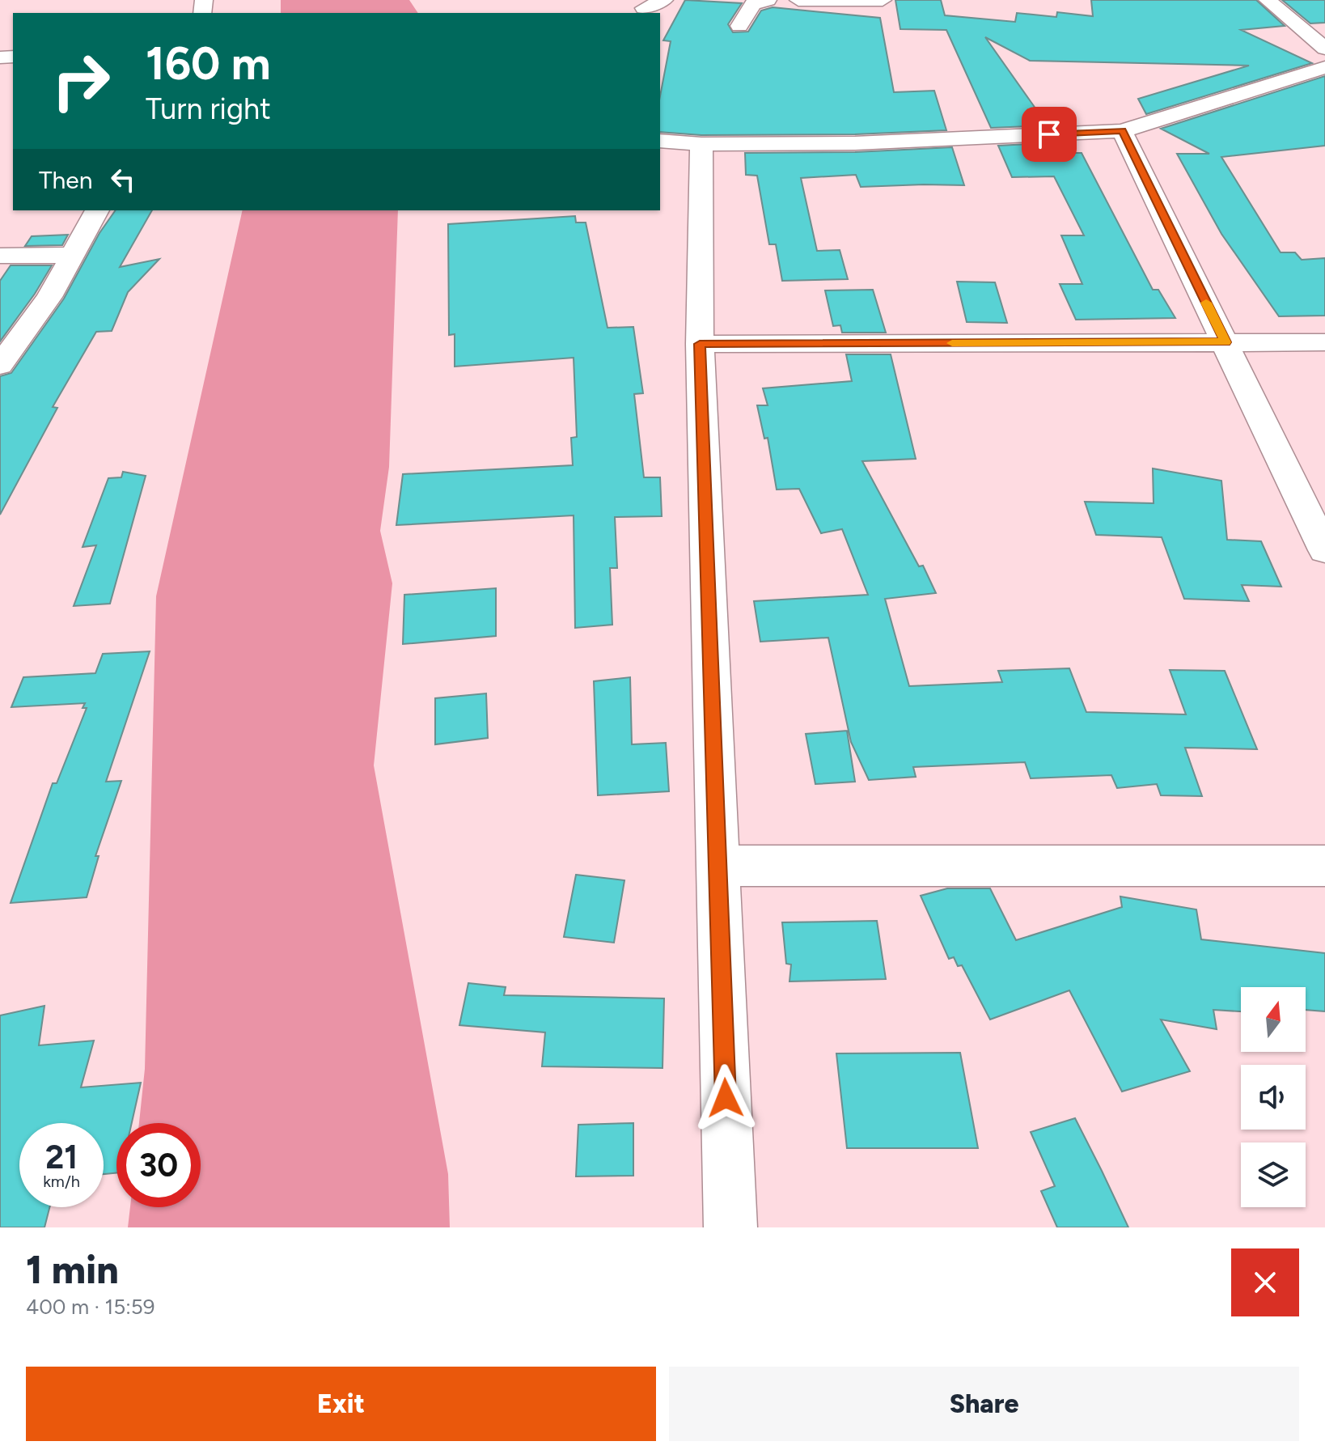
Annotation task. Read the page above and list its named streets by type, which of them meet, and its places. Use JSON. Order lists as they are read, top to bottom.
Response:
{
  "north": "top",
  "page": {
    "turn": ["160 m", "Turn right"],
    "then": "Then",
    "speed": "21 km/h",
    "limit": "30",
    "heading": ["1 min", "400 m · 15:59"],
    "buttons": ["Exit", "Share"]
  }
}
